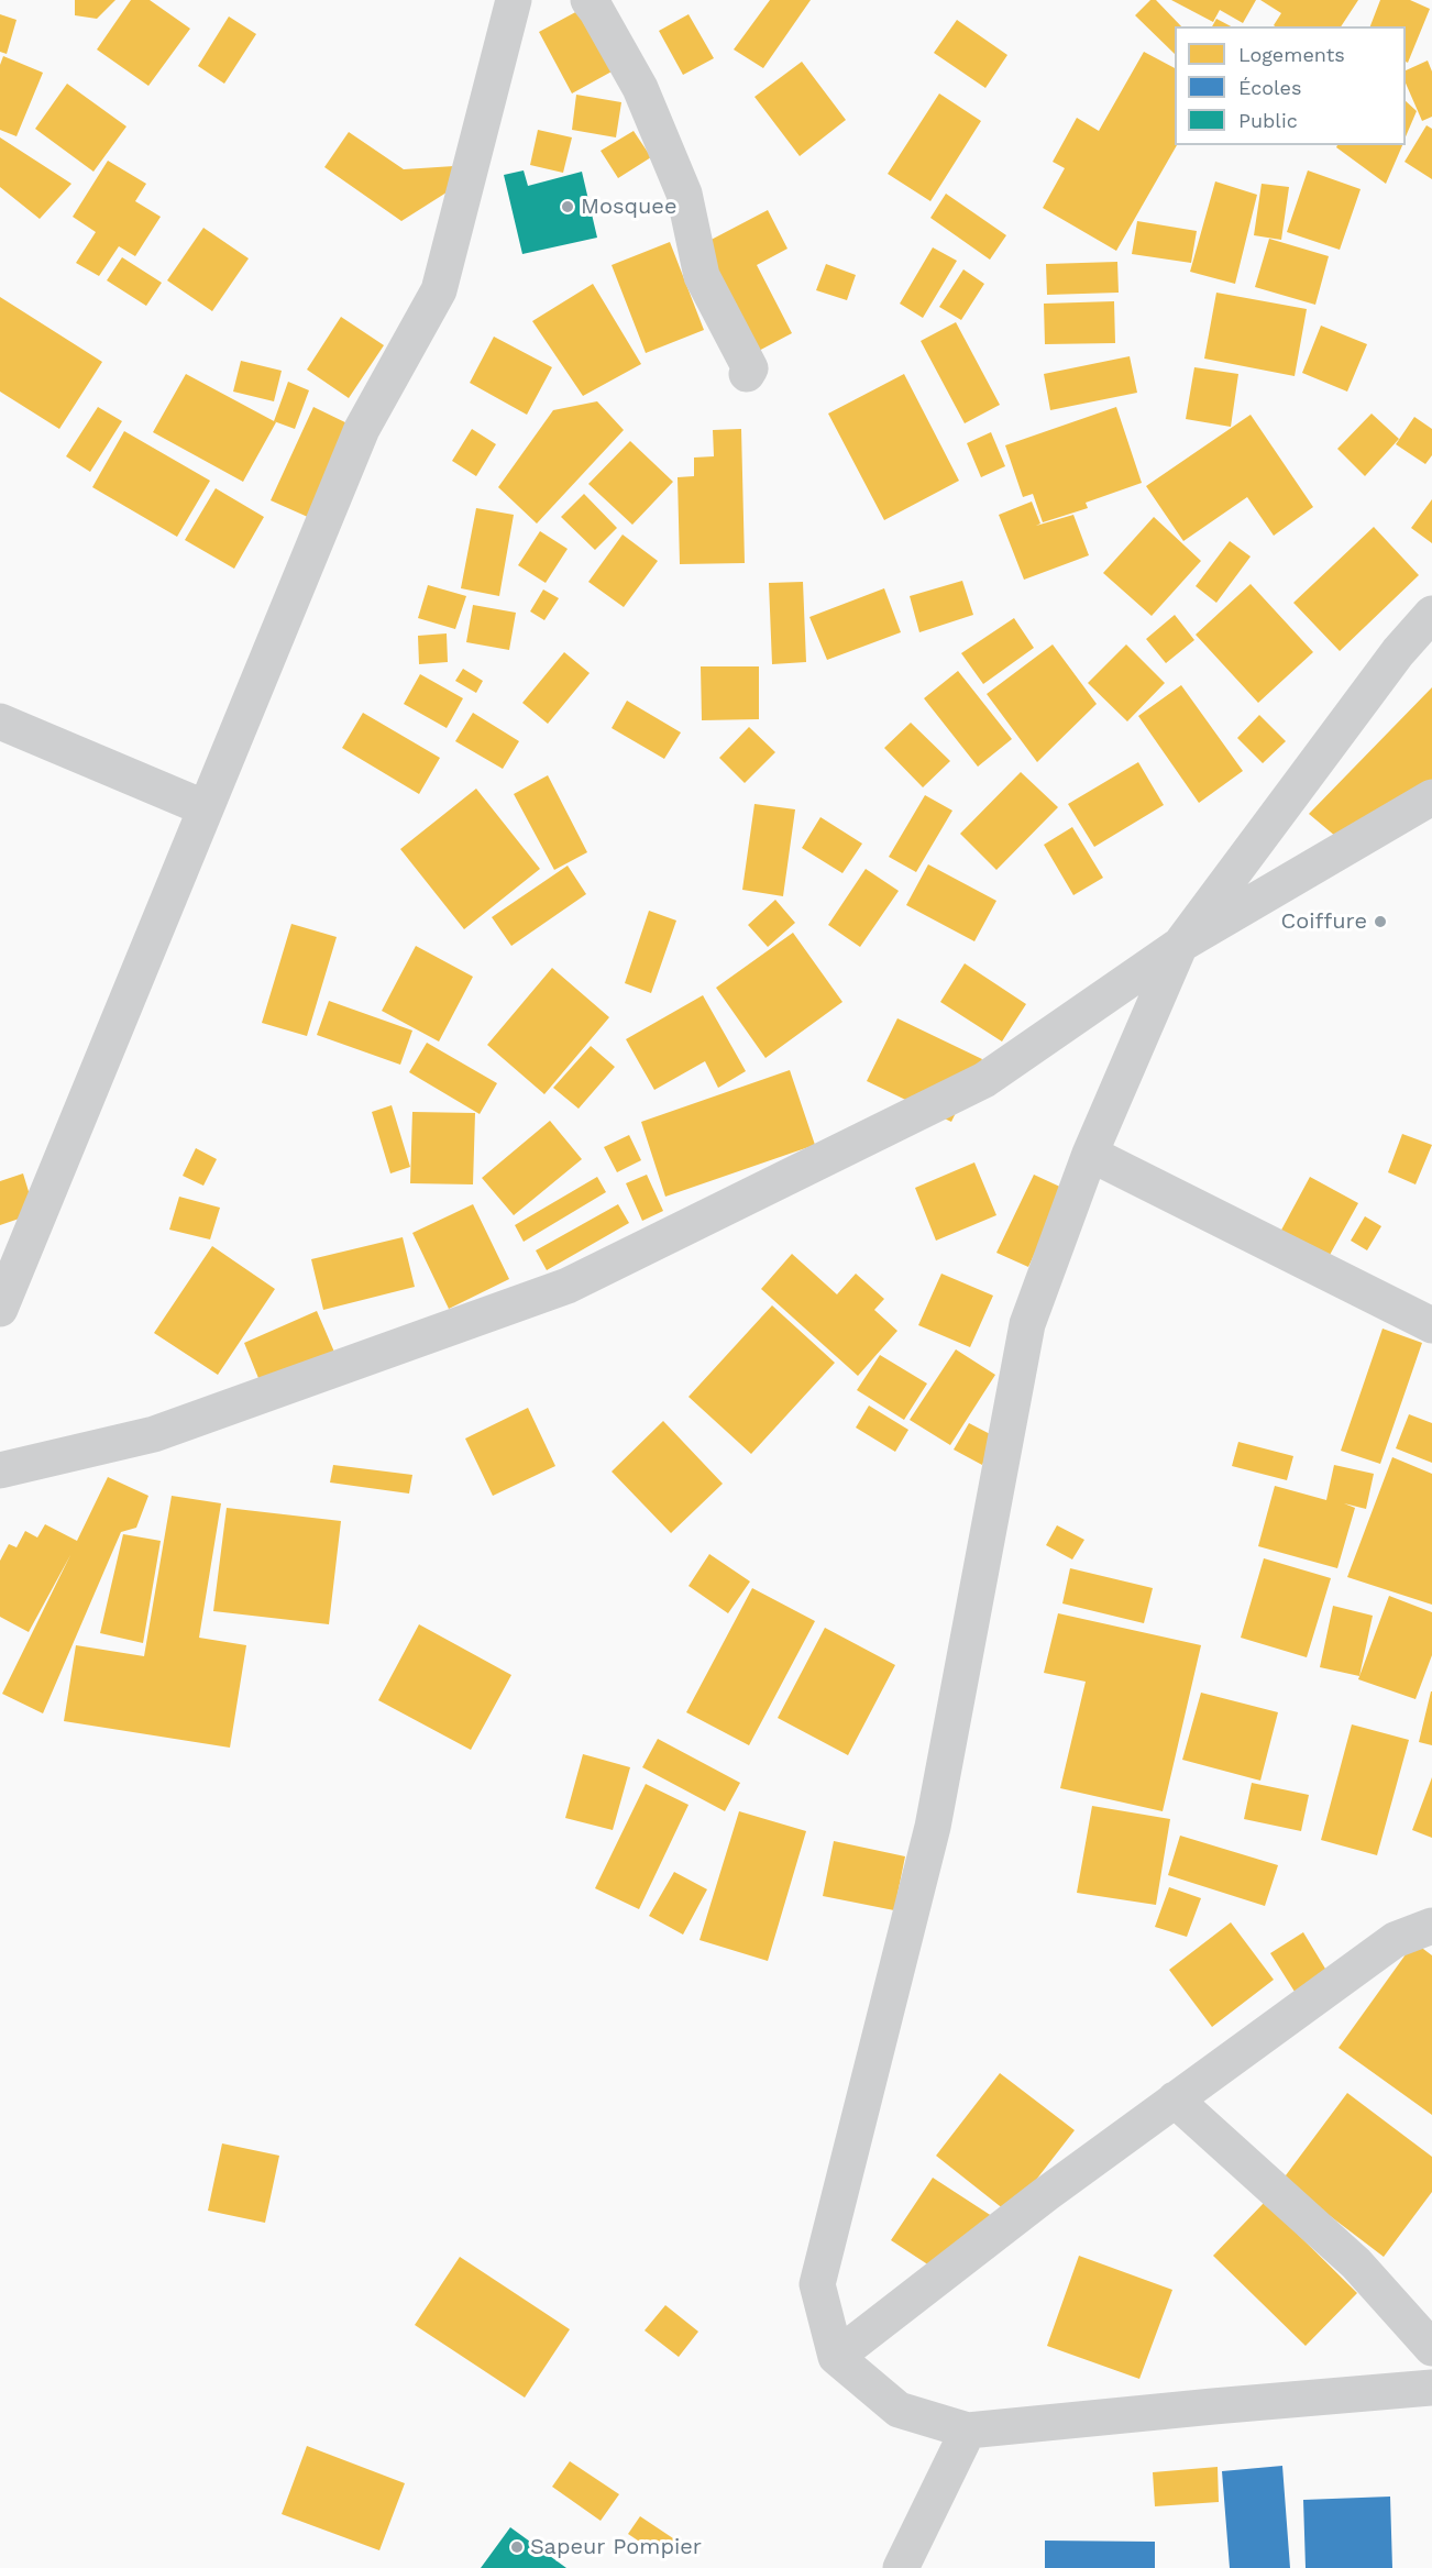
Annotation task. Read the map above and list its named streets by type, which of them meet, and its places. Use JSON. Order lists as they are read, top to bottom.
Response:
{
  "places": ["Mosquee", "Coiffure", "Sapeur Pompier"],
  "legend": ["Logements", "Écoles", "Public"]
}
